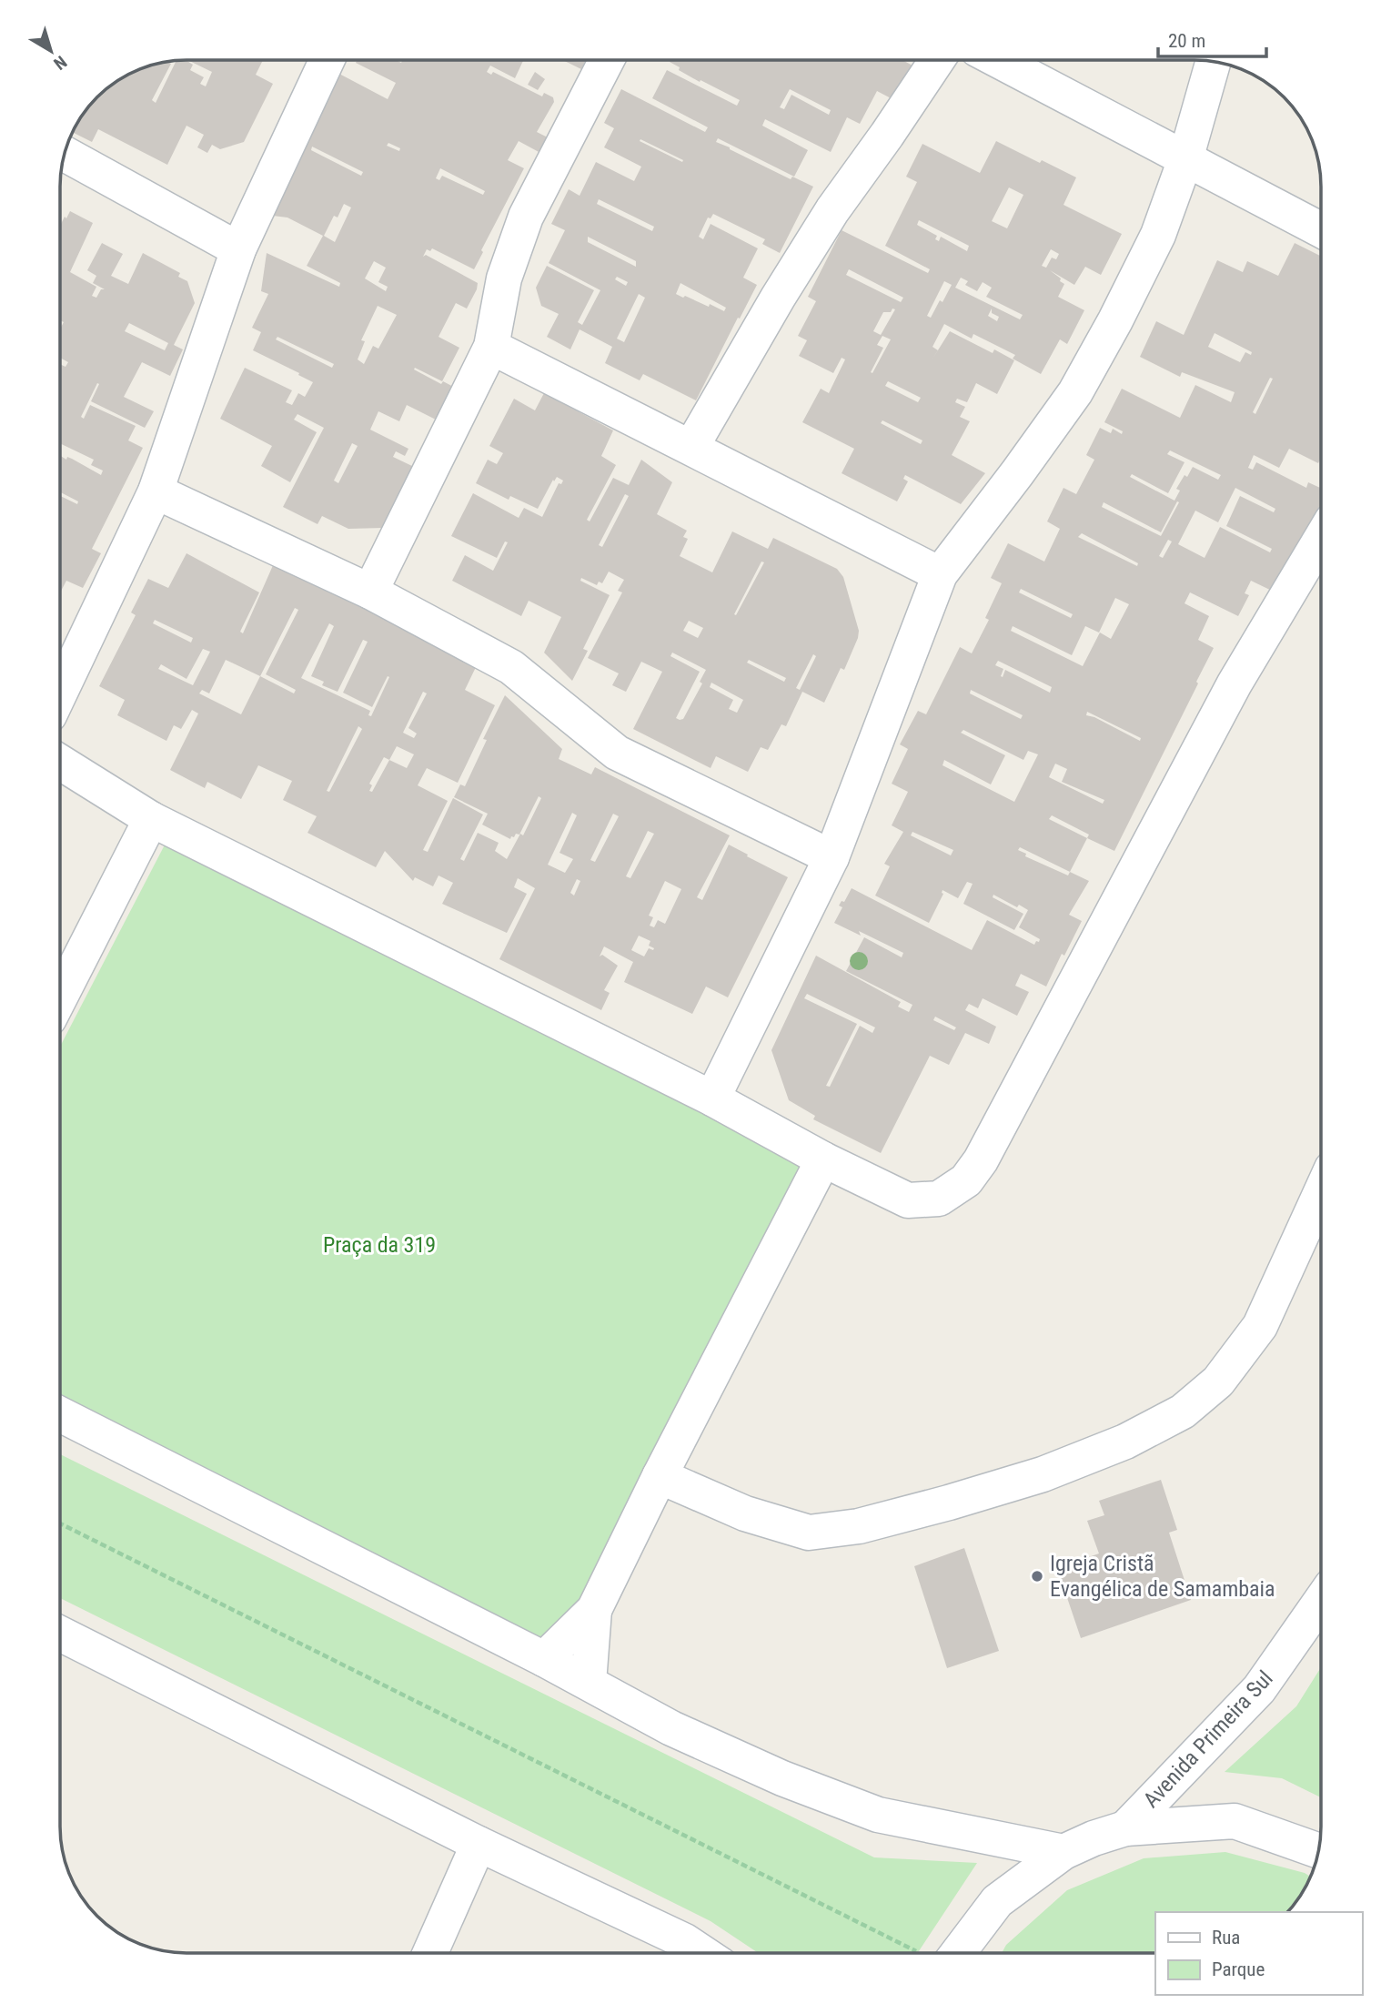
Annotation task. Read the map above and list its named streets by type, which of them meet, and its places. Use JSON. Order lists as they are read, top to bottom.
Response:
{
  "streets": {
    "street": ["Avenida Primeira Sul"]
  },
  "parks": ["Praça da 319"],
  "places": ["Igreja Cristã Evangélica de Samambaia"],
  "legend": ["Rua", "Parque"],
  "scale_bar": "20 m",
  "north": "bottom right"
}
